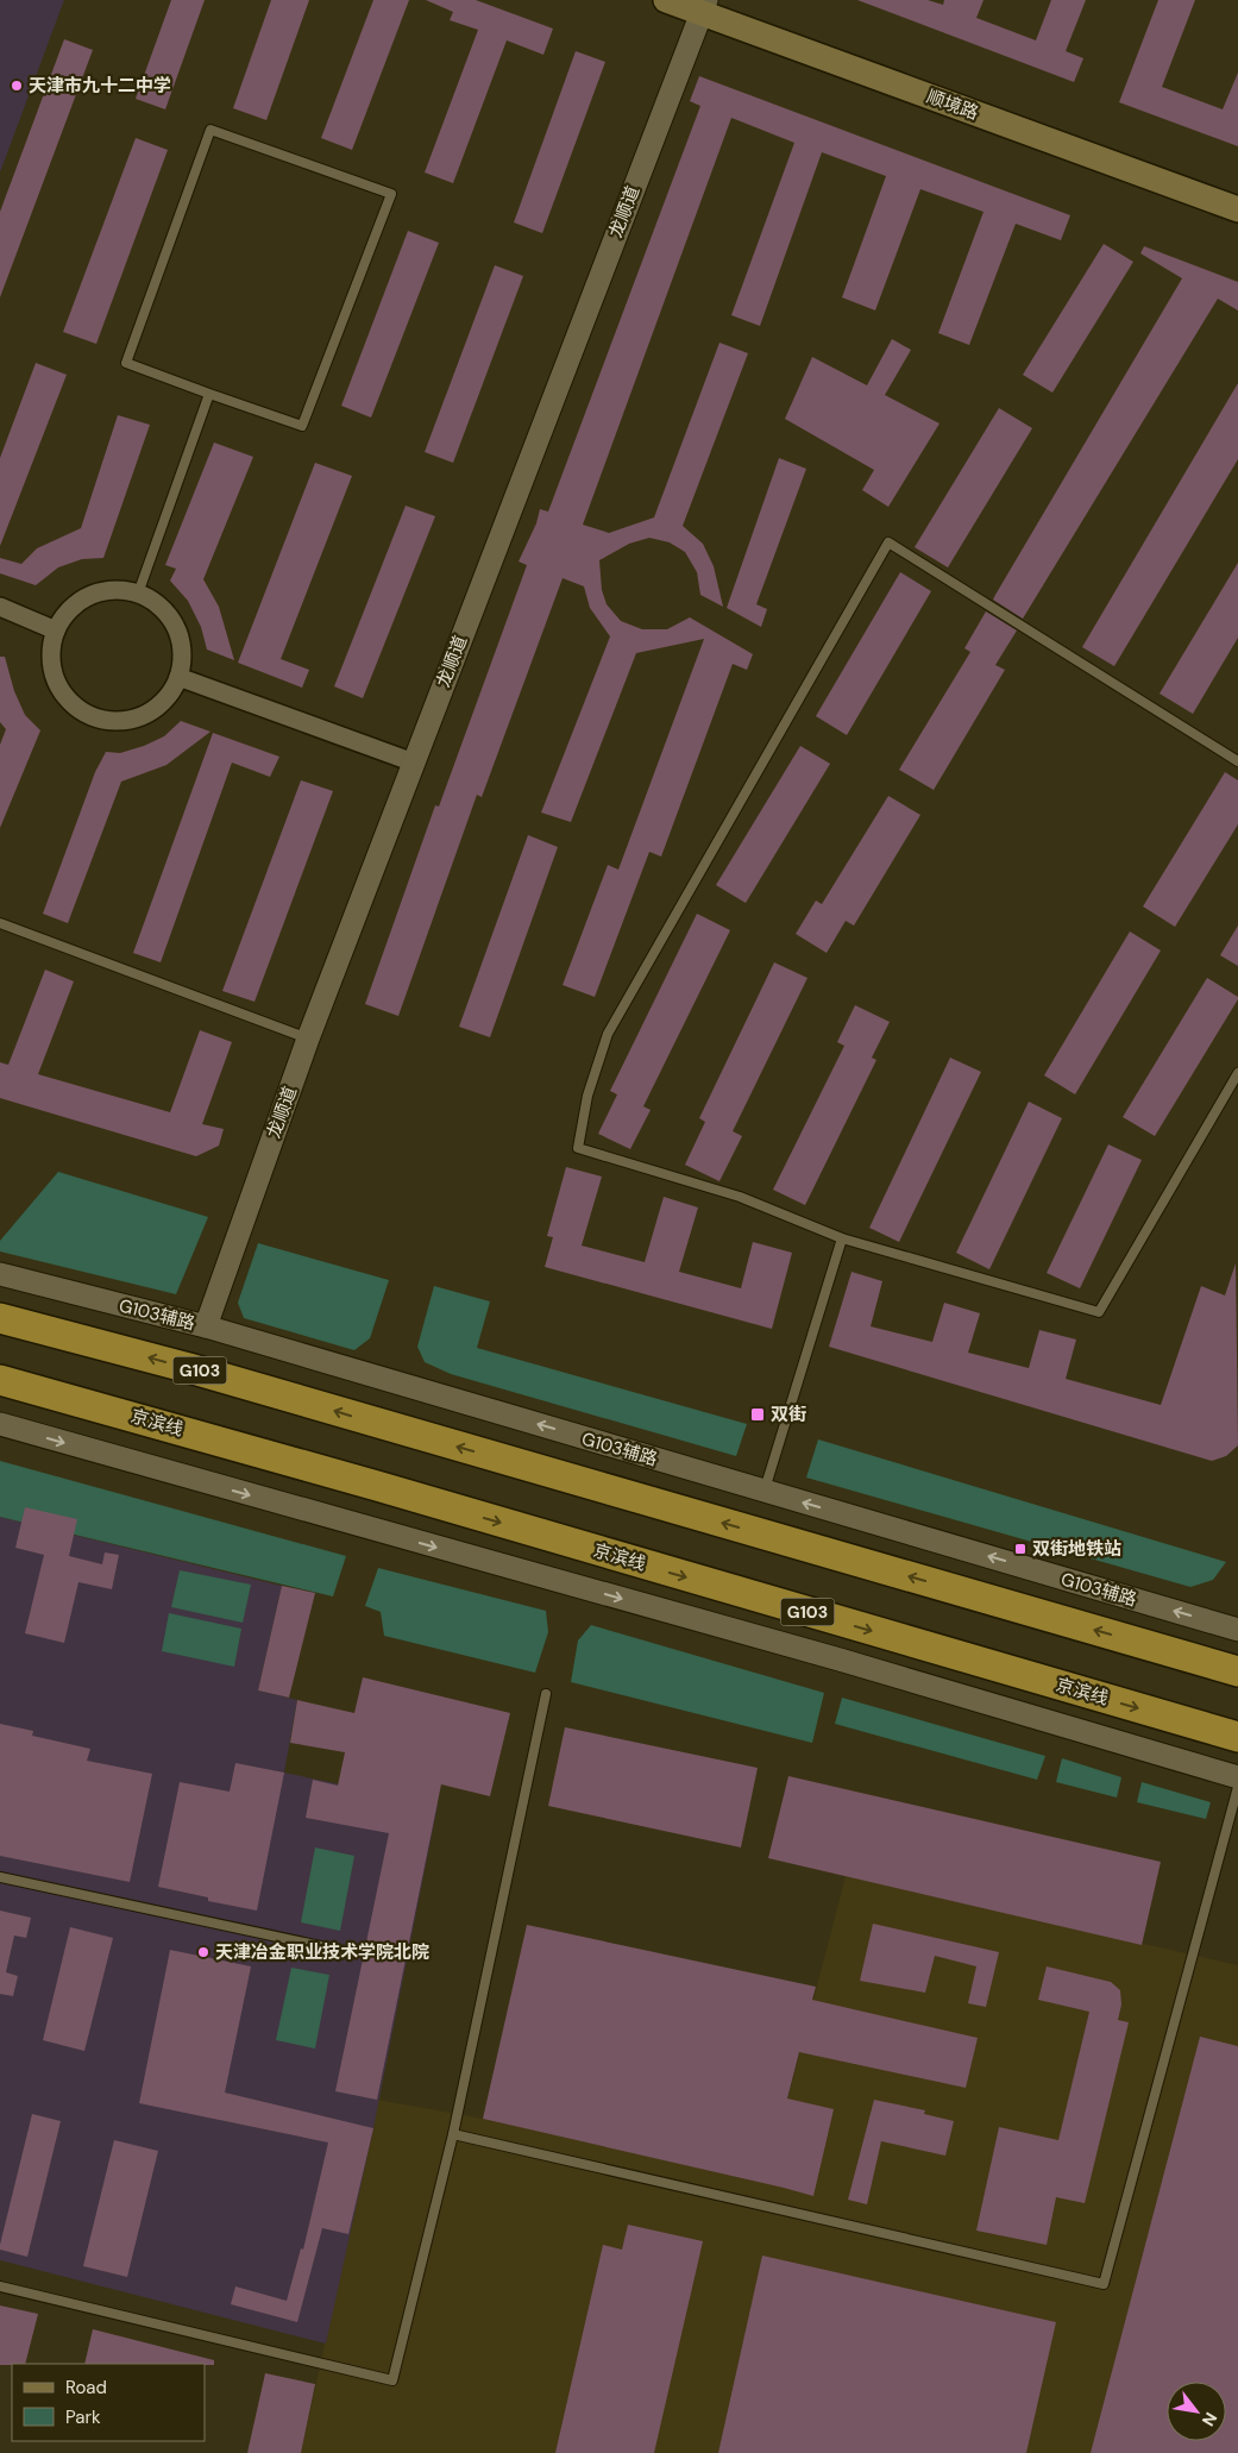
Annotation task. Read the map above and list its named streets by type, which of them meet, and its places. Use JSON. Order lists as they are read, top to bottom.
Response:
{
  "streets": {
    "highway": ["G103", "京滨线"],
    "main road": ["顺境路"],
    "street": ["龙顺道", "G103辅路"]
  },
  "crossings": [
    ["顺境路", "龙顺道"],
    ["龙顺道", "G103辅路"]
  ],
  "places": {
    "other": ["天津市九十二中学", "天津冶金职业技术学院北院"],
    "transit": ["双街", "双街地铁站"]
  },
  "legend": ["Road", "Park"],
  "north": "bottom right"
}
